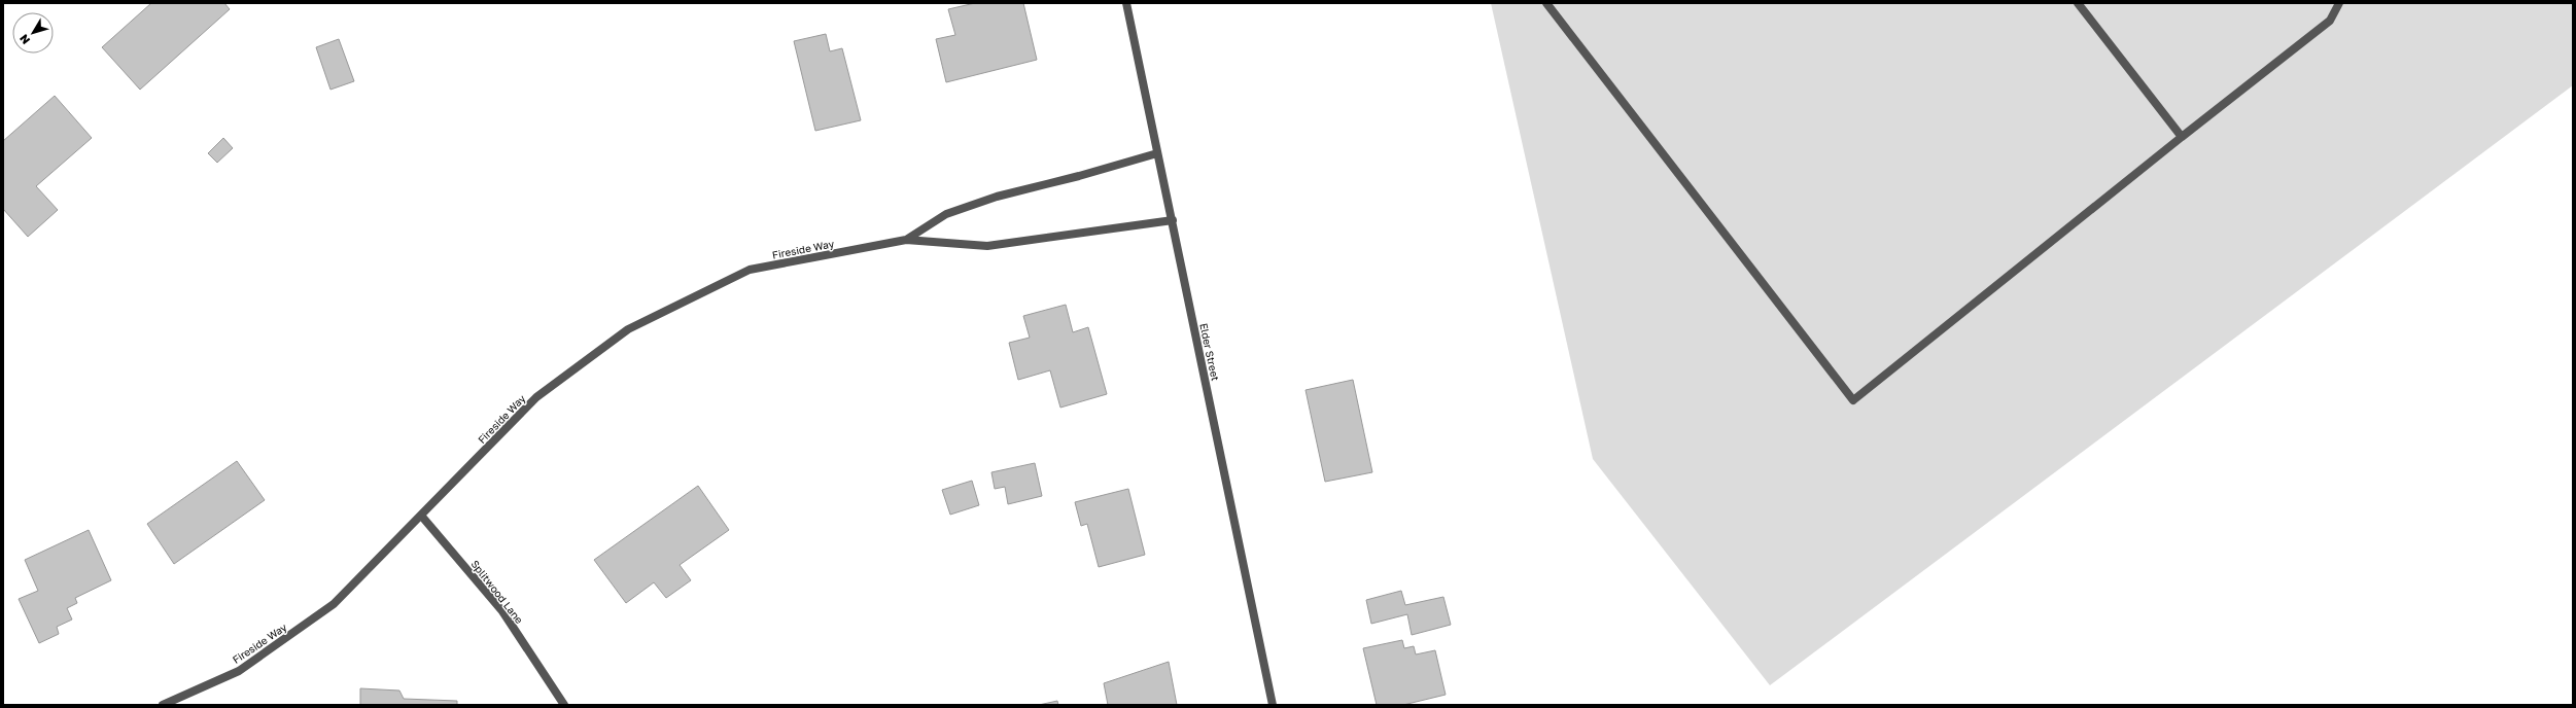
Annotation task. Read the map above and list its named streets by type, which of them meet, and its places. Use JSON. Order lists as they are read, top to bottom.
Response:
{
  "streets": {
    "street": ["Fireside Way", "Elder Street", "Splitwood Lane"]
  },
  "crossings": [
    ["Fireside Way", "Elder Street"],
    ["Fireside Way", "Splitwood Lane"]
  ],
  "north": "bottom left"
}
